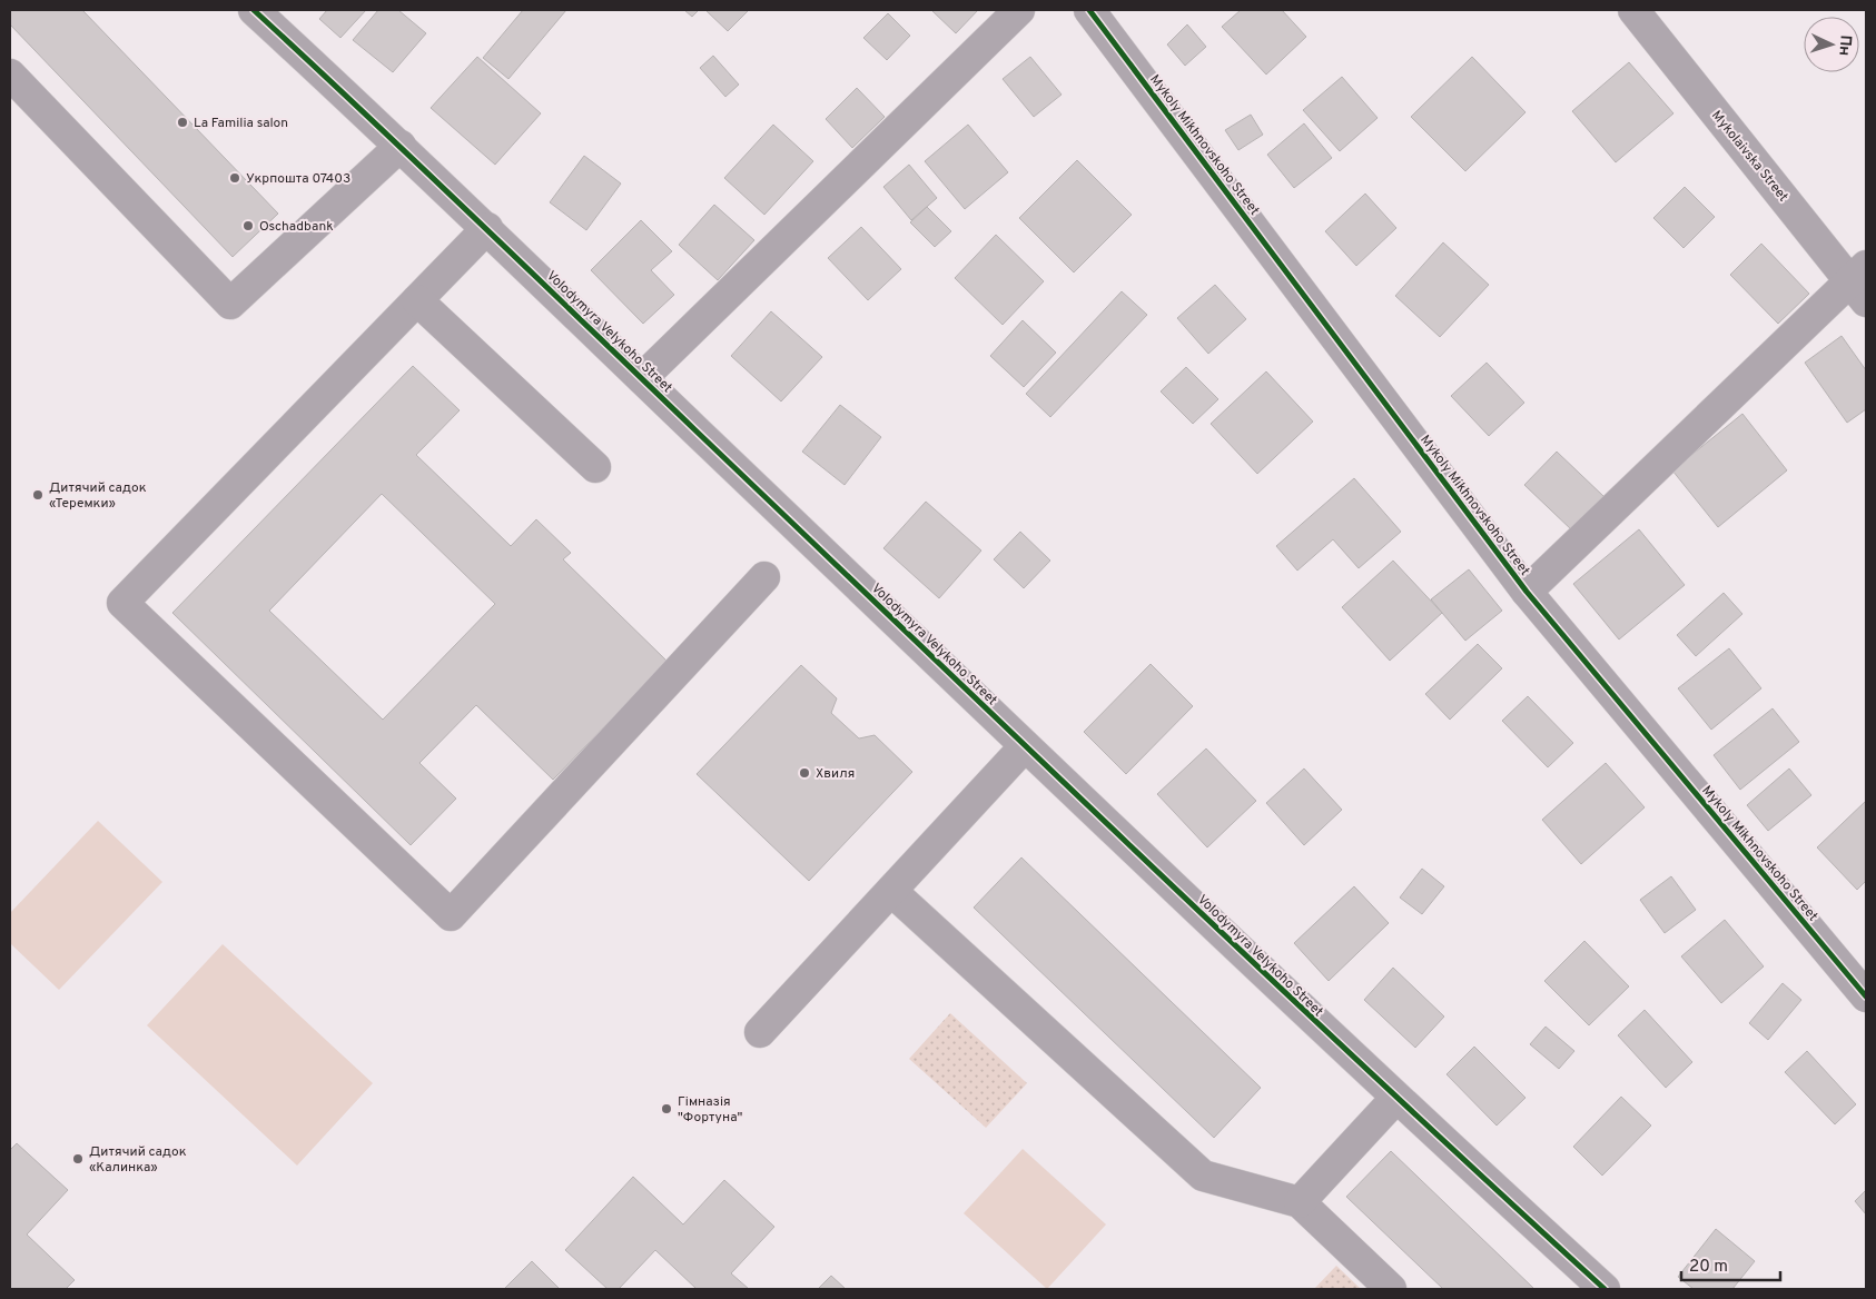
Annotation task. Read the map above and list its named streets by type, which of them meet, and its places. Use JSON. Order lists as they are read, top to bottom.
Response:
{
  "streets": {
    "street": ["Mykoly Mikhnovskoho Street", "Mykolaivska Street", "Volodymyra Velykoho Street"]
  },
  "places": [
    "La Familia salon",
    "Укрпошта 07403",
    "Oschadbank",
    "Дитячий садок «Теремки»",
    "Хвиля",
    "Гімназія \"Фортуна\"",
    "Дитячий садок «Калинка»"
  ],
  "scale_bar": "20 m",
  "north": "right"
}
